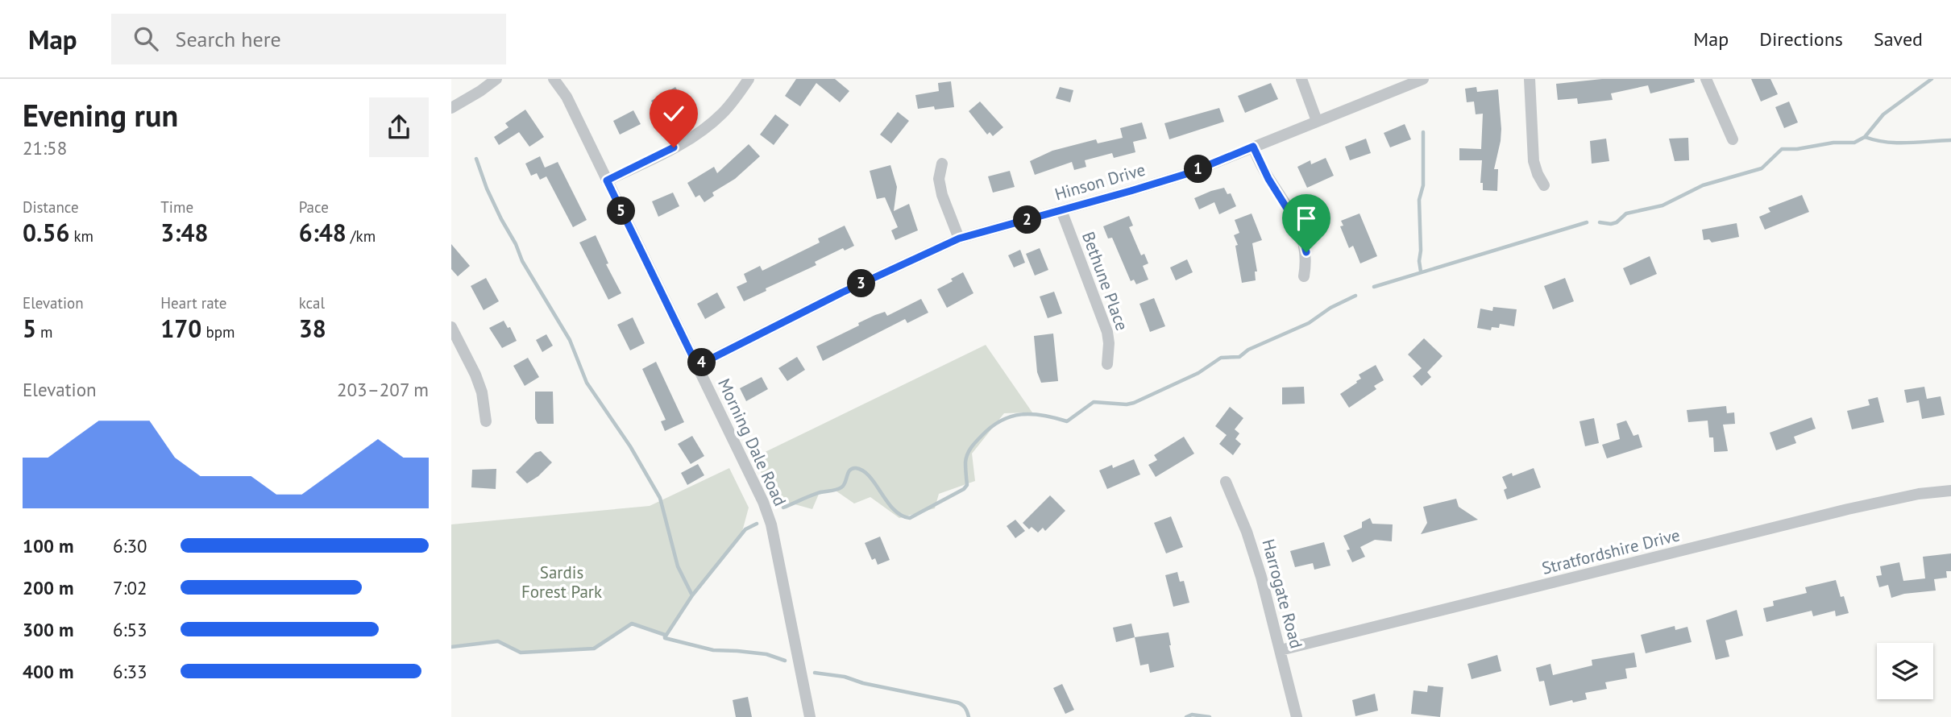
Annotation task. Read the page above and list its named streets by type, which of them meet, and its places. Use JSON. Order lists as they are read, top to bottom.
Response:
{
  "streets": {
    "street": [
      "Hinson Drive",
      "Bethune Place",
      "Morning Dale Road",
      "Stratfordshire Drive",
      "Harrogate Road"
    ]
  },
  "crossings": [
    ["Hinson Drive", "Bethune Place"],
    ["Hinson Drive", "Morning Dale Road"],
    ["Stratfordshire Drive", "Harrogate Road"]
  ],
  "parks": ["Sardis Forest Park"],
  "page": {
    "header": "Map",
    "search": "Search here",
    "nav": ["Map", "Directions", "Saved"],
    "heading": ["Evening run", "21:58"],
    "pins": [
      "1",
      "5",
      "2",
      "3",
      "4"
    ],
    "stats": [
      ["Distance", "0.56 km"],
      ["Time", "3:48"],
      ["Pace", "6:48 /km"],
      ["Elevation", "5 m"],
      ["Heart rate", "170 bpm"],
      ["kcal", "38"]
    ],
    "chart": ["Elevation", "203–207 m"],
    "list": [
      {
        "name": "100 m",
        "note": "6:30"
      },
      {
        "name": "200 m",
        "note": "7:02"
      },
      {
        "name": "300 m",
        "note": "6:53"
      },
      {
        "name": "400 m",
        "note": "6:33"
      }
    ]
  }
}
